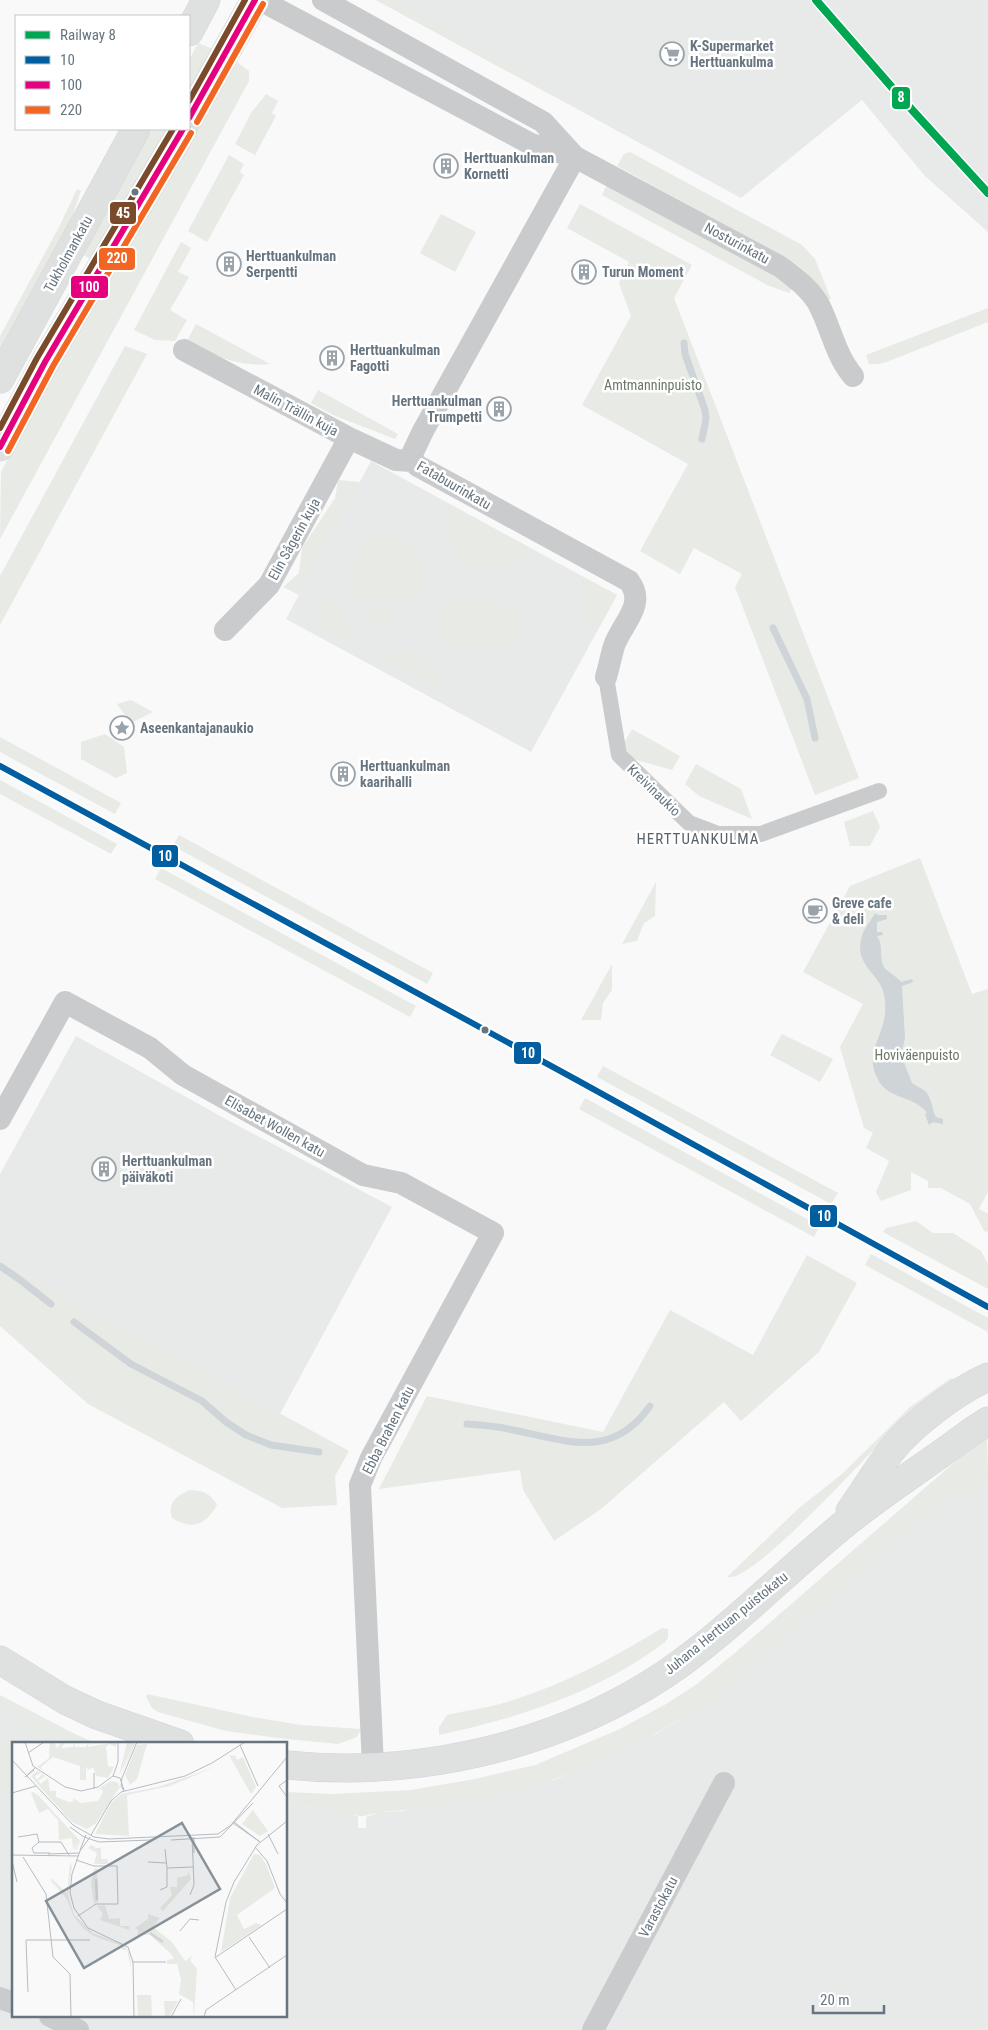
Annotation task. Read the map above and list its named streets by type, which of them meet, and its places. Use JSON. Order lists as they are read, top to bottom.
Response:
{
  "streets": {
    "main road": ["Tukholmankatu", "Juhana Herttuan puistokatu"],
    "street": [
      "Nosturinkatu",
      "Malin Trällin kuja",
      "Fatabuurinkatu",
      "Elin Sågerin kuja",
      "Kreivinaukio",
      "Elisabet Wollen katu",
      "Ebba Brahen katu",
      "Varastokatu"
    ]
  },
  "crossings": [
    ["Nosturinkatu", "Fatabuurinkatu"],
    ["Malin Trällin kuja", "Fatabuurinkatu"],
    ["Malin Trällin kuja", "Elin Sågerin kuja"],
    ["Fatabuurinkatu", "Kreivinaukio"],
    ["Elisabet Wollen katu", "Ebba Brahen katu"],
    ["Ebba Brahen katu", "Juhana Herttuan puistokatu"]
  ],
  "districts": ["HERTTUANKULMA"],
  "parks": ["Amtmanninpuisto", "Hoviväenpuisto"],
  "places": {
    "supermarket": ["K-Supermarket Herttuankulma"],
    "building": [
      "Herttuankulman Kornetti",
      "Herttuankulman Serpentti",
      "Turun Moment",
      "Herttuankulman Fagotti",
      "Herttuankulman Trumpetti",
      "Herttuankulman kaarihalli",
      "Herttuankulman päiväkoti"
    ],
    "place": ["Aseenkantajanaukio"],
    "cafe": ["Greve cafe & deli"]
  },
  "lines": [
    "rail line 8",
    "transit line 100",
    "transit line 45",
    "transit line 220",
    "transit line 10"
  ],
  "legend": [
    "Railway 8",
    "10",
    "100",
    "220"
  ],
  "scale_bar": "20 m"
}
